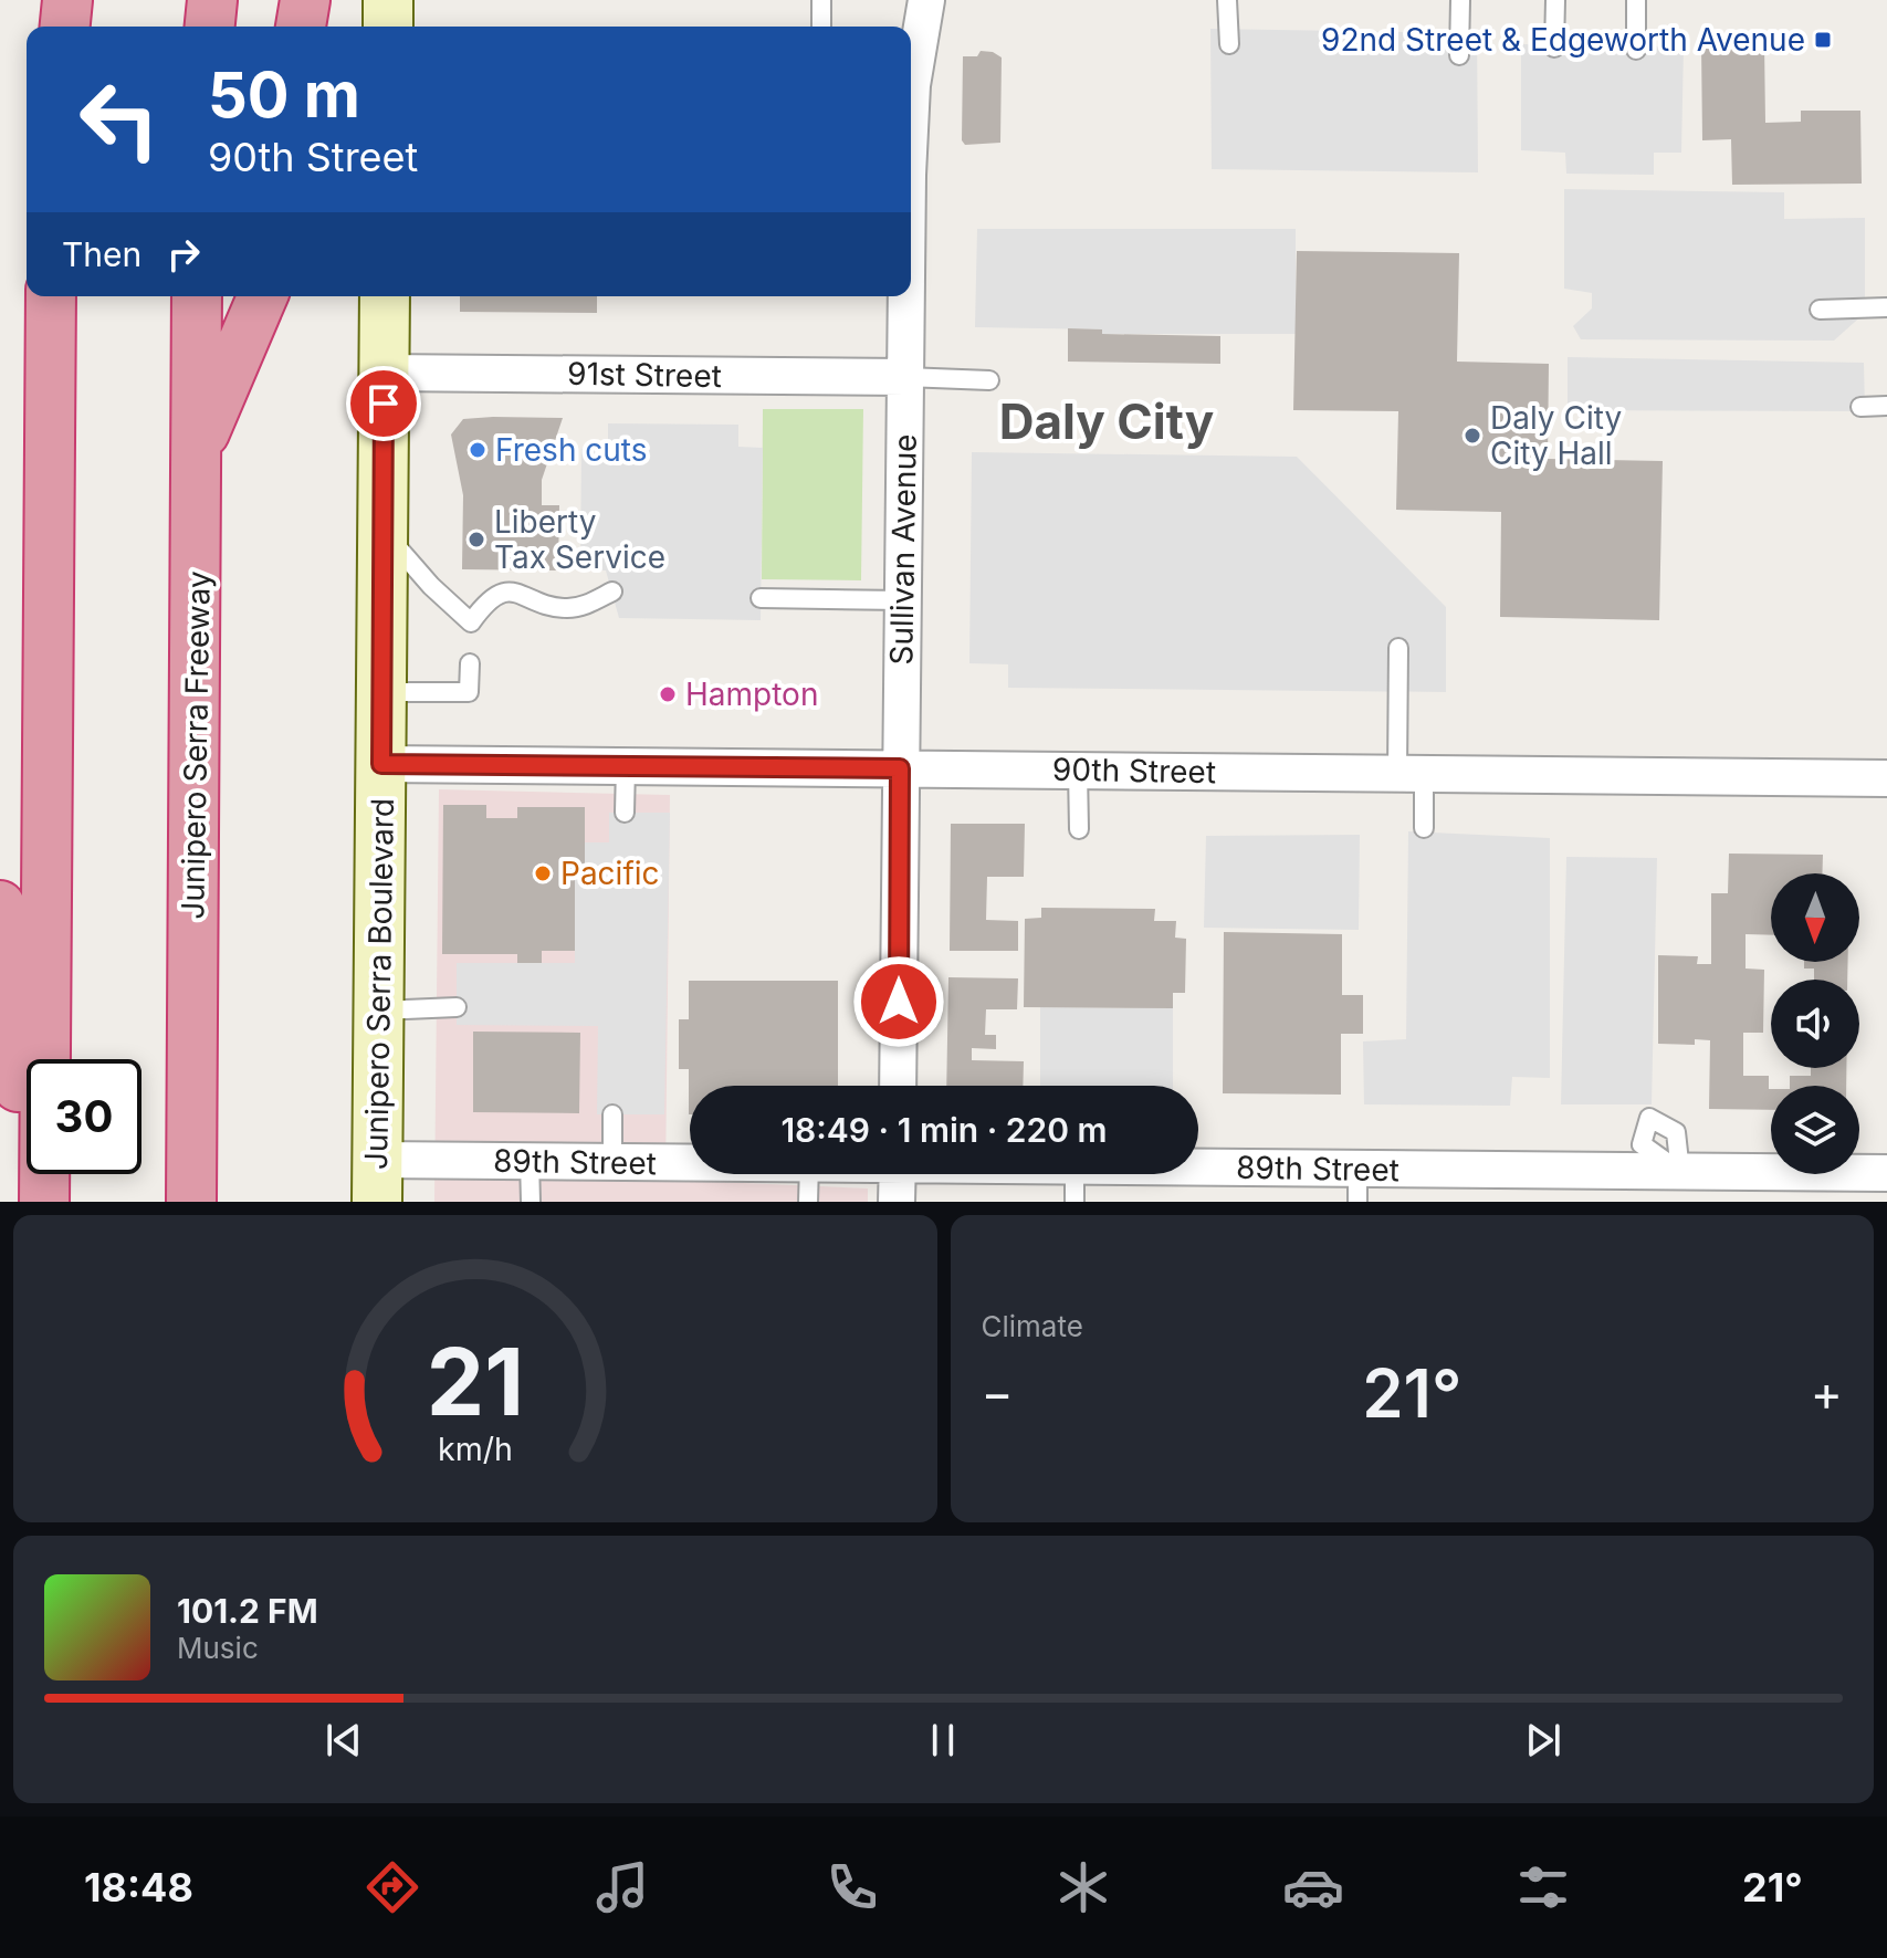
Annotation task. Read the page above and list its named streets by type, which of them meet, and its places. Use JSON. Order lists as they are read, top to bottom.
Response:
{
  "streets": {
    "highway": ["Junipero Serra Freeway"],
    "main road": ["Junipero Serra Boulevard"],
    "street": [
      "91st Street",
      "Sullivan Avenue",
      "90th Street",
      "89th Street"
    ]
  },
  "crossings": [
    ["91st Street", "Sullivan Avenue"],
    ["91st Street", "Junipero Serra Boulevard"],
    ["Sullivan Avenue", "90th Street"],
    ["90th Street", "Junipero Serra Boulevard"],
    ["Junipero Serra Boulevard", "89th Street"]
  ],
  "districts": ["Daly City"],
  "places": {
    "transit": ["92nd Street & Edgeworth Avenue"],
    "other": [
      "Daly City City Hall",
      "Fresh cuts",
      "Liberty Tax Service",
      "Hampton",
      "Pacific"
    ]
  },
  "north": "bottom",
  "page": {
    "turn": ["50 m", "90th Street"],
    "then": "Then",
    "limit": "30",
    "trip": "18:49 · 1 min · 220 m",
    "tile": "Climate",
    "heat": ["−", "21°", "+"],
    "song": ["101.2 FM", "Music"],
    "tabs": ["18:48", "21°"],
    "gauge": ["21", "km/h"]
  }
}
